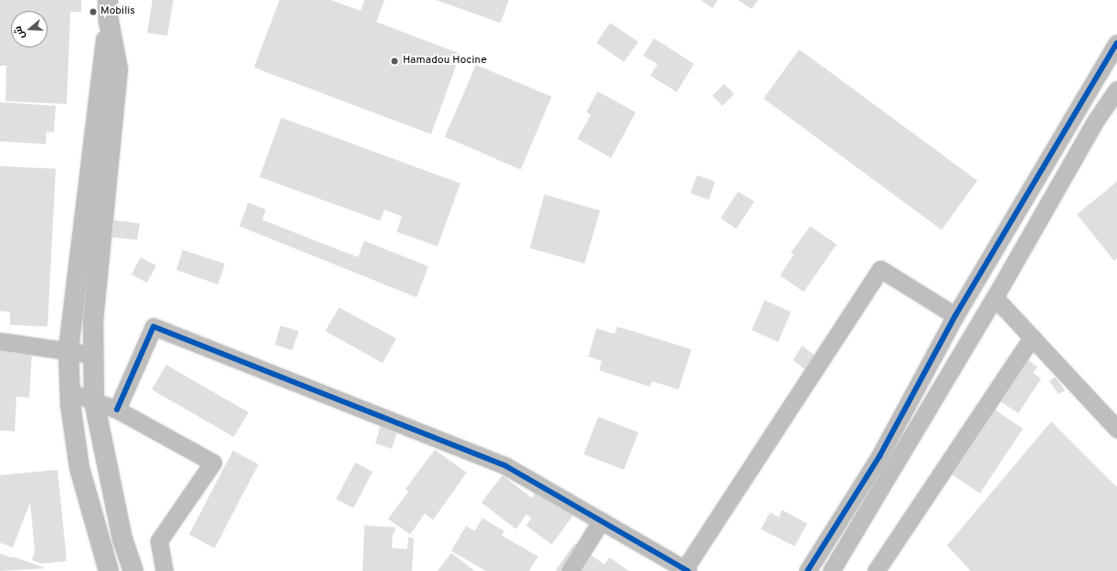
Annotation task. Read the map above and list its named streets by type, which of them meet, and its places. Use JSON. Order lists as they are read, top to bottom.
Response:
{
  "places": ["Mobilis", "Hamadou Hocine"],
  "north": "left"
}
